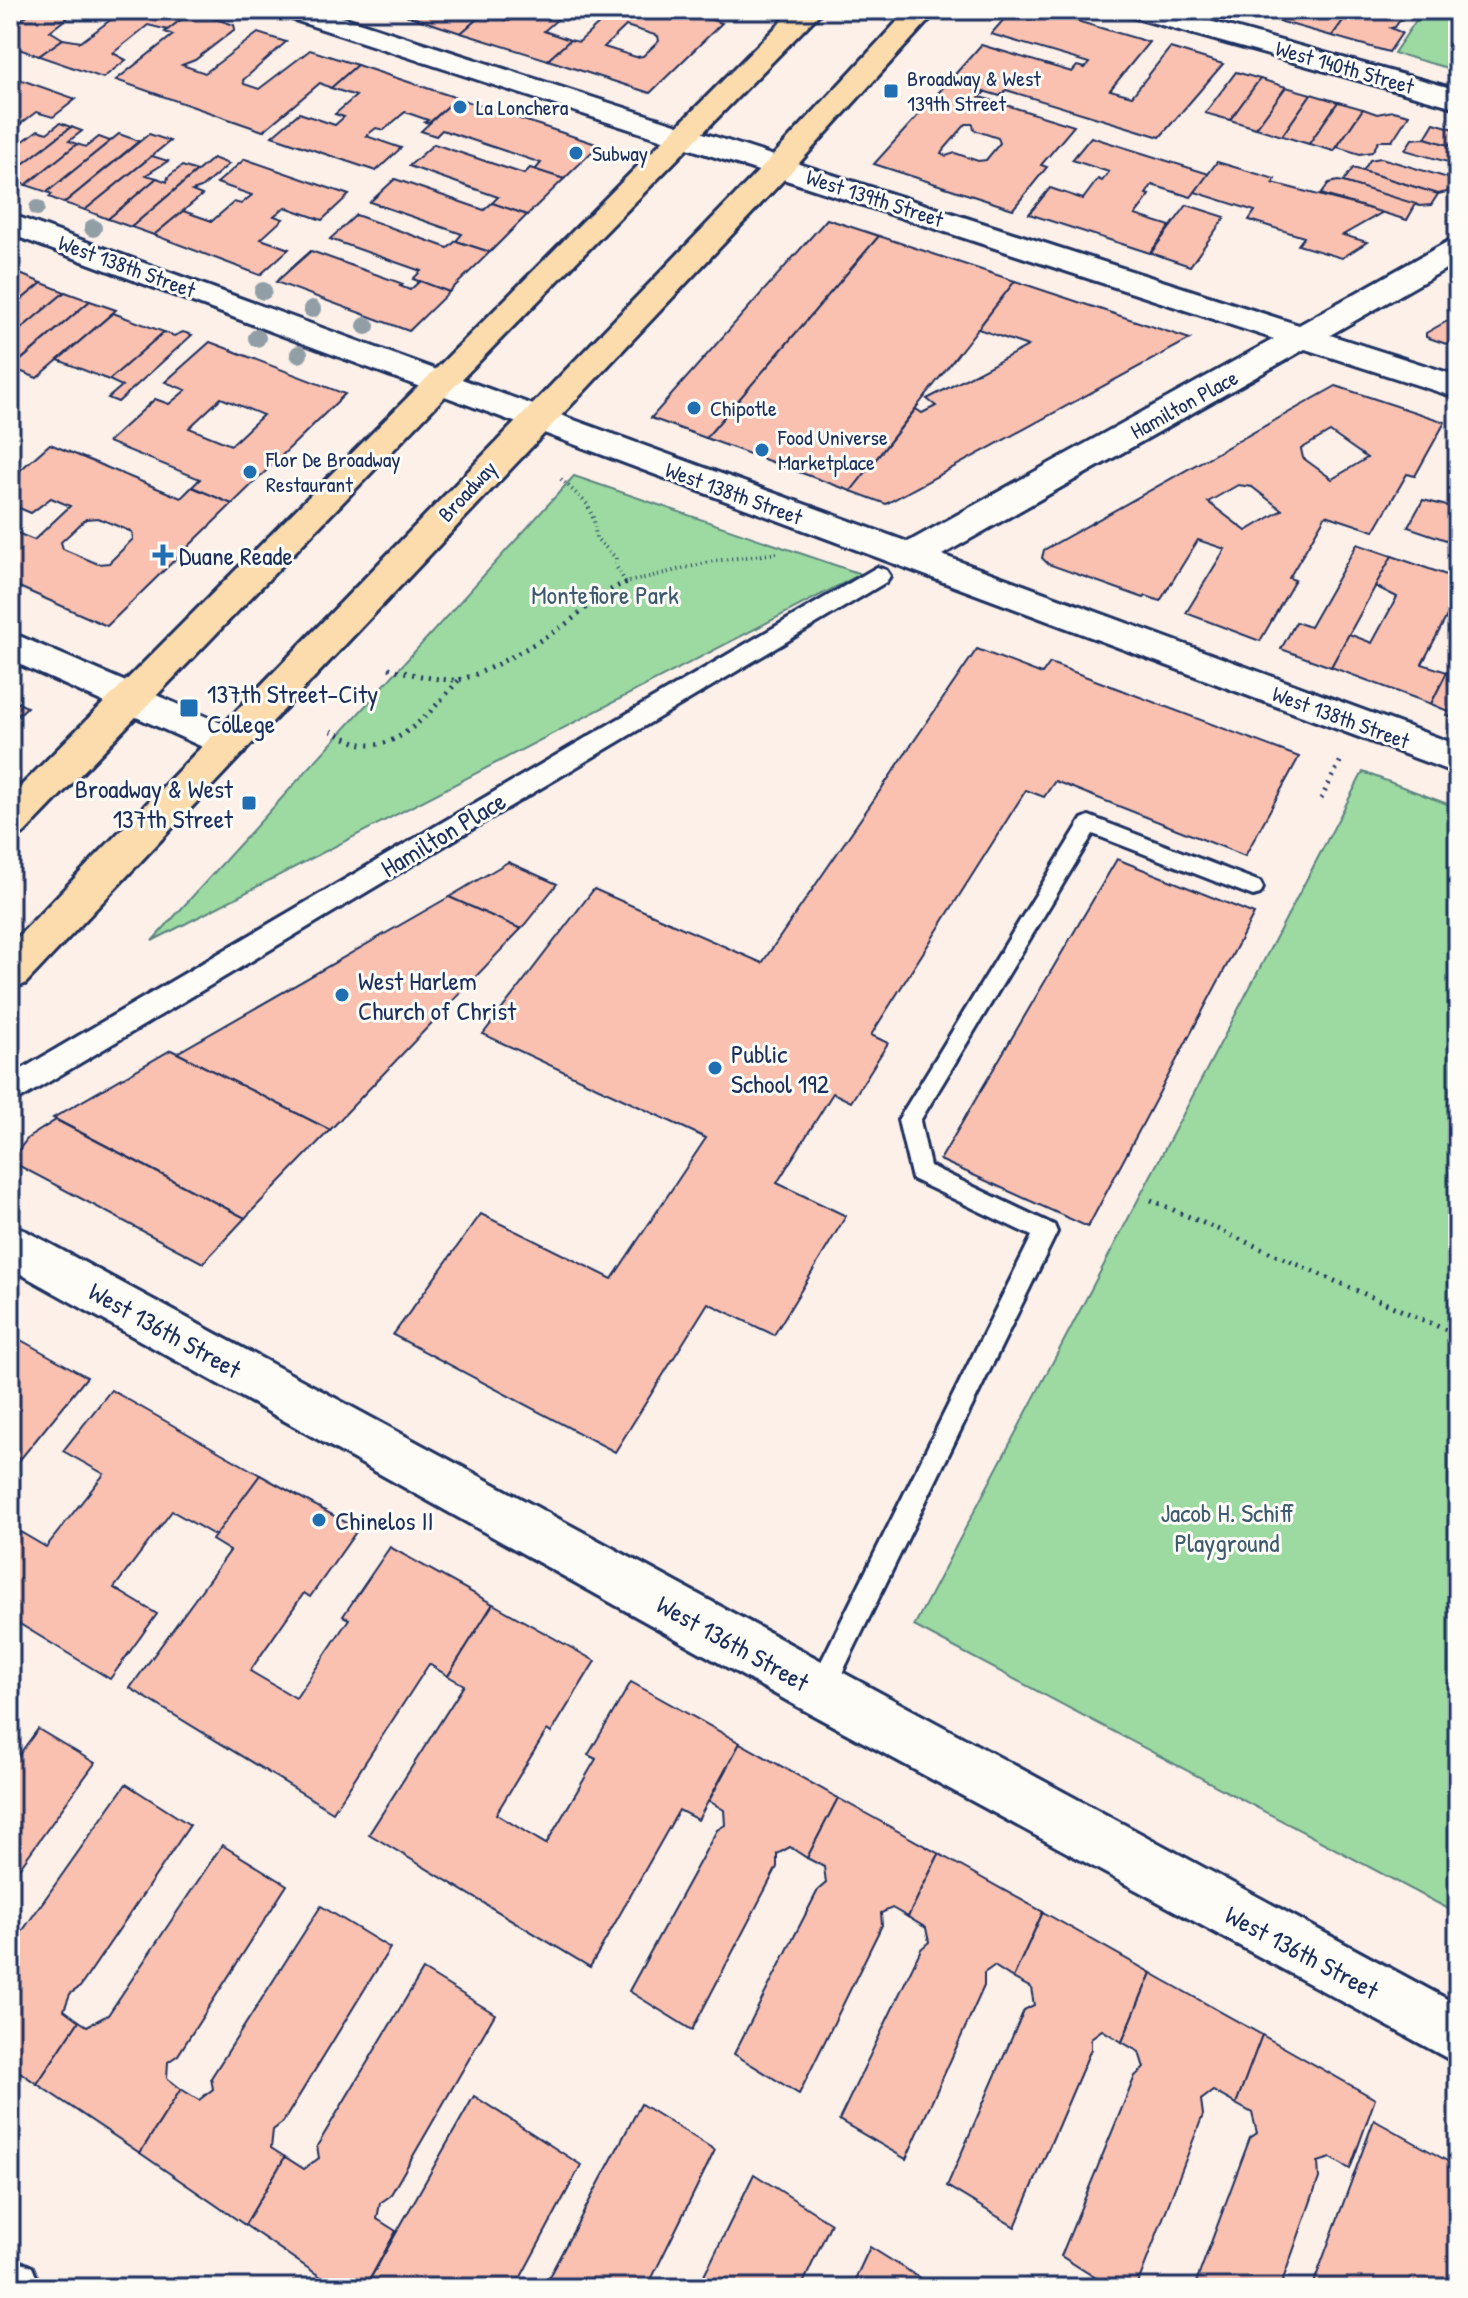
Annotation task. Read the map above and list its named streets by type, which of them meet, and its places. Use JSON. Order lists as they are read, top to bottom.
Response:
{
  "streets": {
    "main road": ["Broadway"],
    "street": [
      "West 140th Street",
      "West 139th Street",
      "West 138th Street",
      "Hamilton Place",
      "West 136th Street"
    ]
  },
  "crossings": [
    ["West 139th Street", "Hamilton Place"],
    ["West 139th Street", "Broadway"],
    ["West 138th Street", "Hamilton Place"],
    ["West 138th Street", "Broadway"]
  ],
  "parks": ["Montefiore Park", "Jacob H. Schiff Playground"],
  "places": {
    "transit": ["Broadway & West 139th Street", "137th Street–City College", "Broadway & West 137th Street"],
    "other": [
      "La Lonchera",
      "Subway",
      "Chipotle",
      "Food Universe Marketplace",
      "Flor De Broadway Restaurant",
      "West Harlem Church of Christ",
      "Public School 192",
      "Chinelos II"
    ],
    "health": ["Duane Reade"]
  }
}
